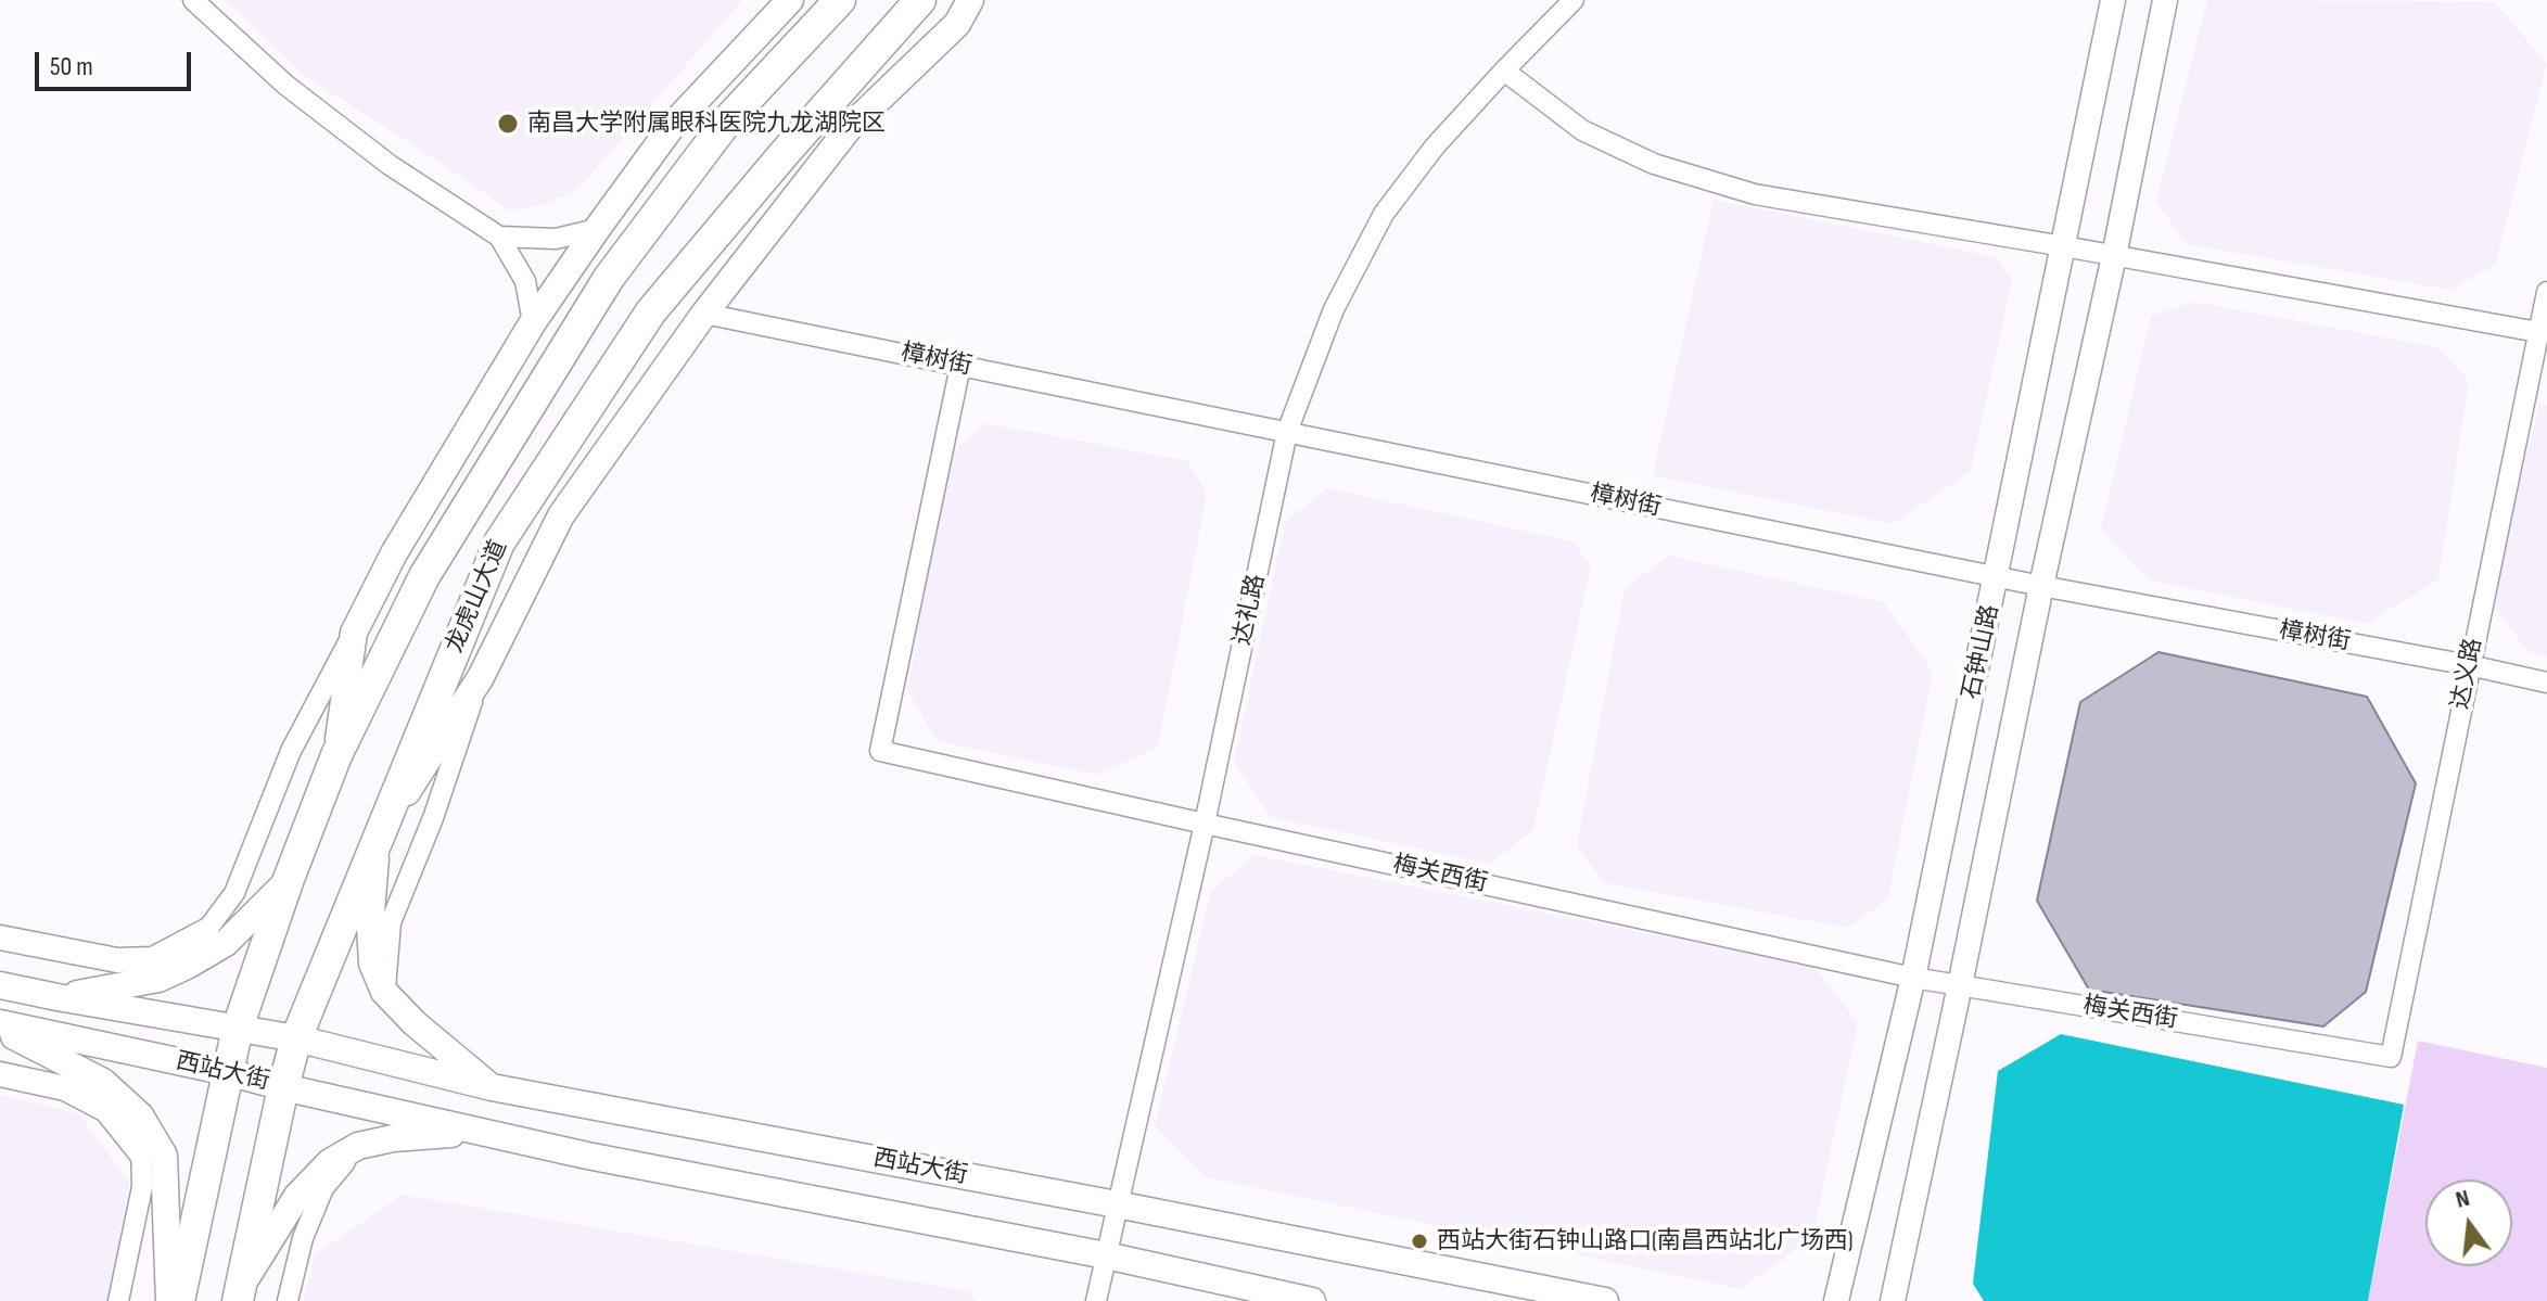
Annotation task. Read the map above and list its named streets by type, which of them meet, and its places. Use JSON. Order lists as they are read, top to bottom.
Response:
{
  "streets": {
    "main road": ["龙虎山大道", "西站大街"],
    "street": [
      "樟树街",
      "达礼路",
      "石钟山路",
      "达义路",
      "梅关西街"
    ]
  },
  "crossings": [
    ["樟树街", "达礼路"],
    ["樟树街", "石钟山路"],
    ["樟树街", "达义路"],
    ["樟树街", "梅关西街"],
    ["龙虎山大道", "西站大街"],
    ["达礼路", "梅关西街"],
    ["达礼路", "西站大街"],
    ["石钟山路", "梅关西街"],
    ["达义路", "梅关西街"]
  ],
  "places": ["南昌大学附属眼科医院九龙湖院区", "西站大街石钟山路口(南昌西站北广场西)"],
  "scale_bar": "50 m",
  "north": "top"
}
